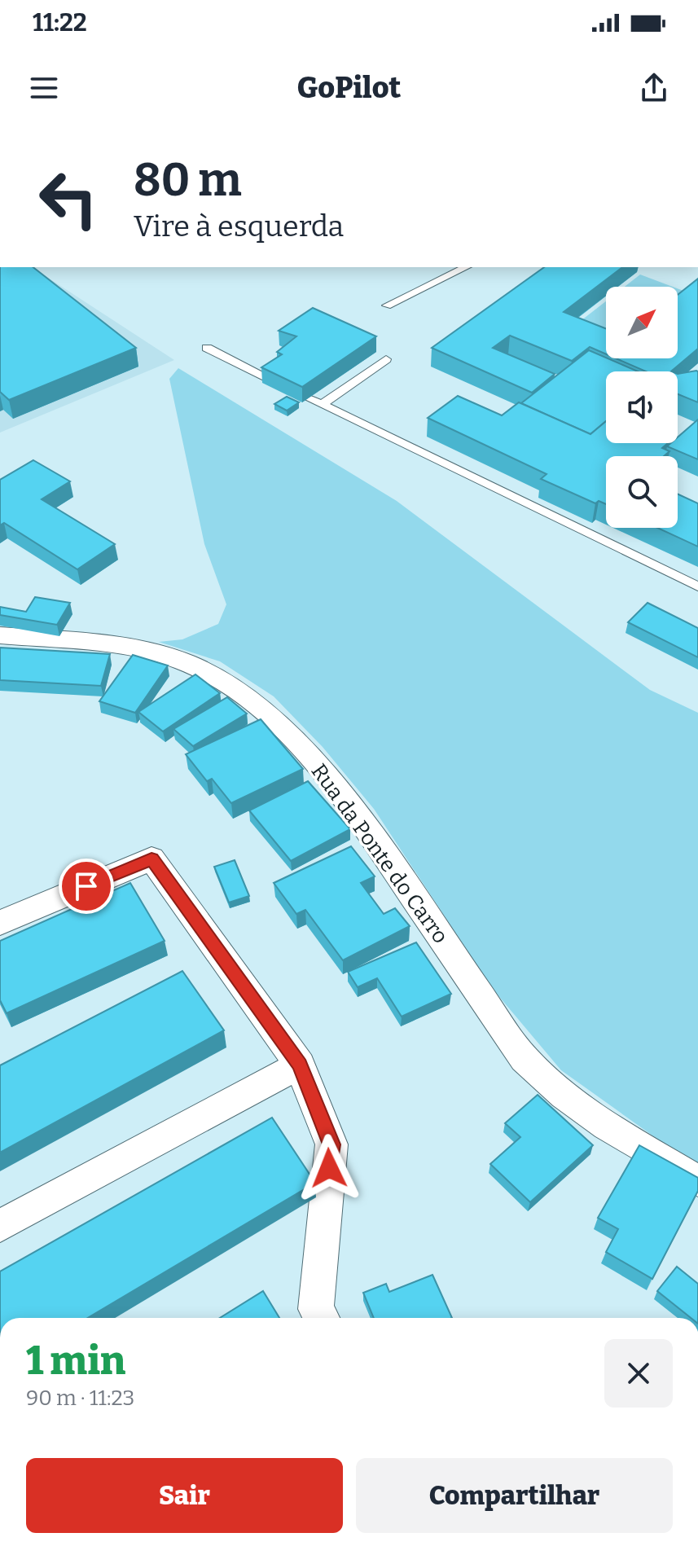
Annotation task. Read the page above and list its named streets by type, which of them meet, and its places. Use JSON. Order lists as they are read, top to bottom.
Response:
{
  "streets": {
    "street": ["Rua da Ponte do Carro"]
  },
  "north": "top right",
  "page": {
    "status": "11:22",
    "header": "GoPilot",
    "turn": ["80 m", "Vire à esquerda"],
    "heading": ["1 min", "90 m · 11:23"],
    "buttons": ["Sair", "Compartilhar"]
  }
}
